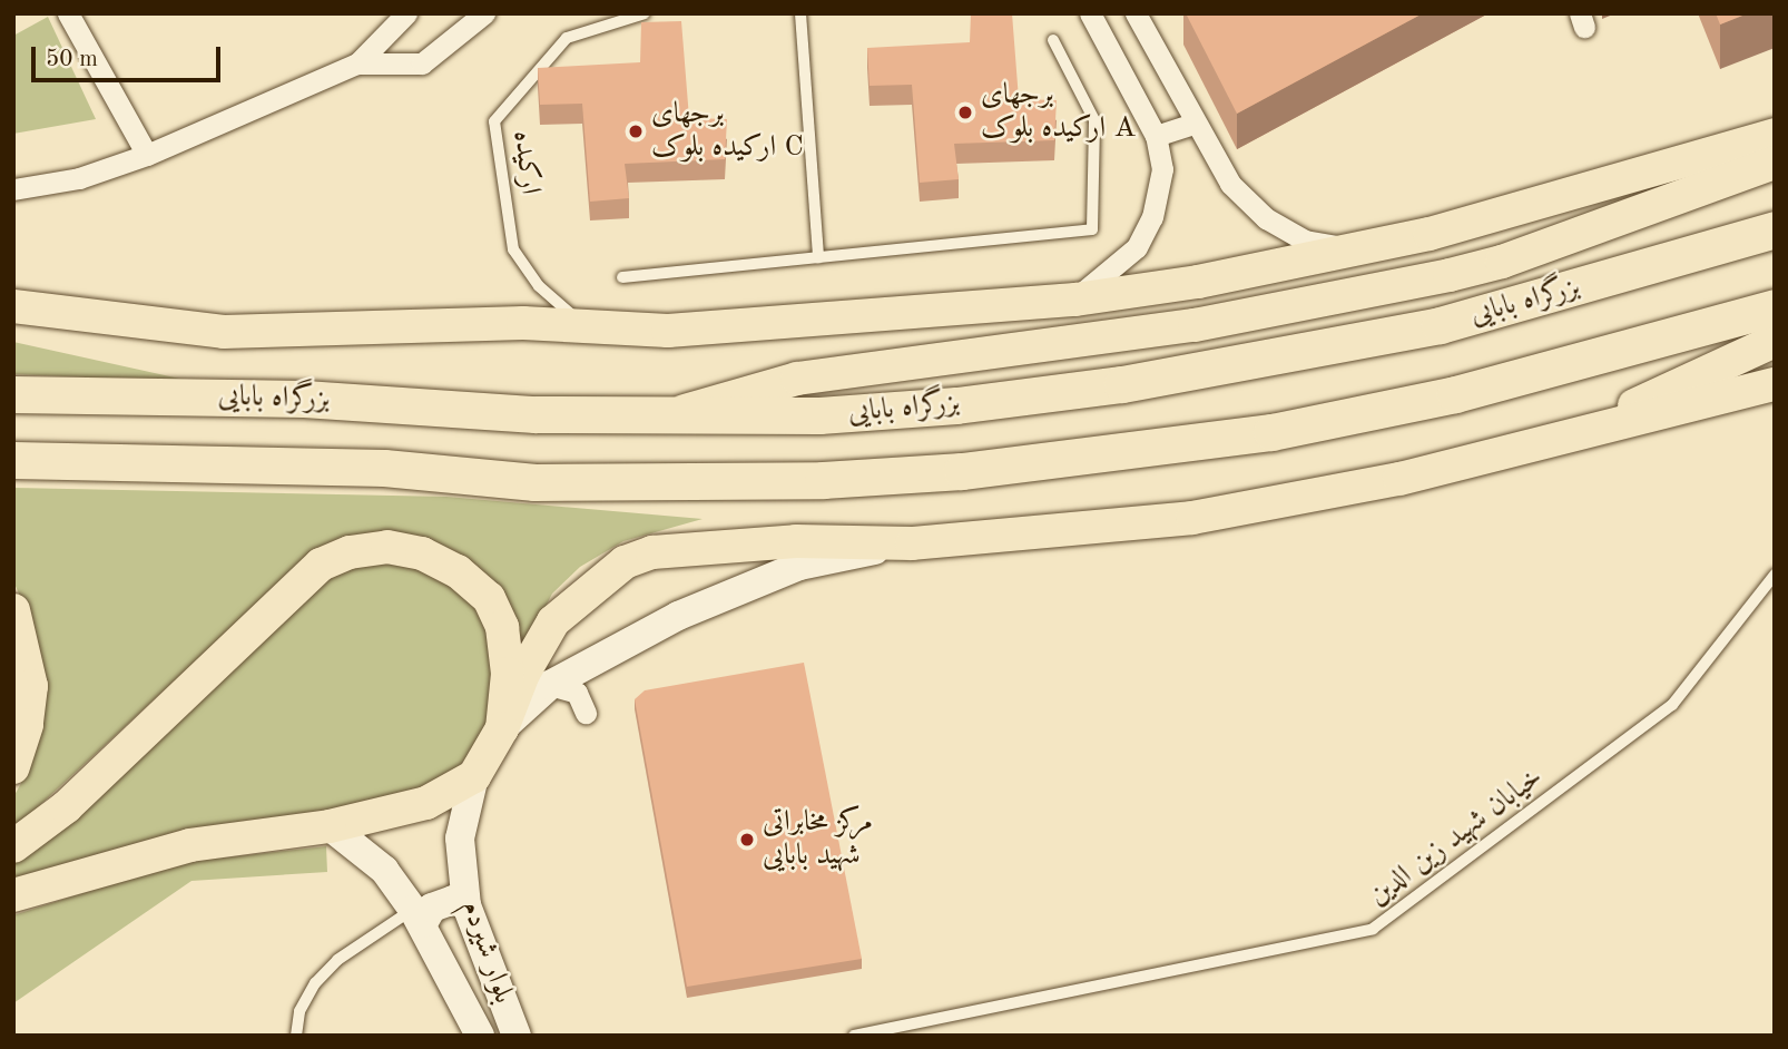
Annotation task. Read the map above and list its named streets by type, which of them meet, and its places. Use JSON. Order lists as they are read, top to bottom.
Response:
{
  "streets": {
    "highway": ["بزرگراه بابایی"],
    "main road": ["بلوار شیردم"],
    "lane": ["ارکیده", "خیابان شهید زین الدین"]
  },
  "places": ["برجهای ارکیده بلوک A", "برجهای ارکیده بلوک C", "مرکز مخابراتی شهید بابایی"],
  "scale_bar": "50 m"
}
